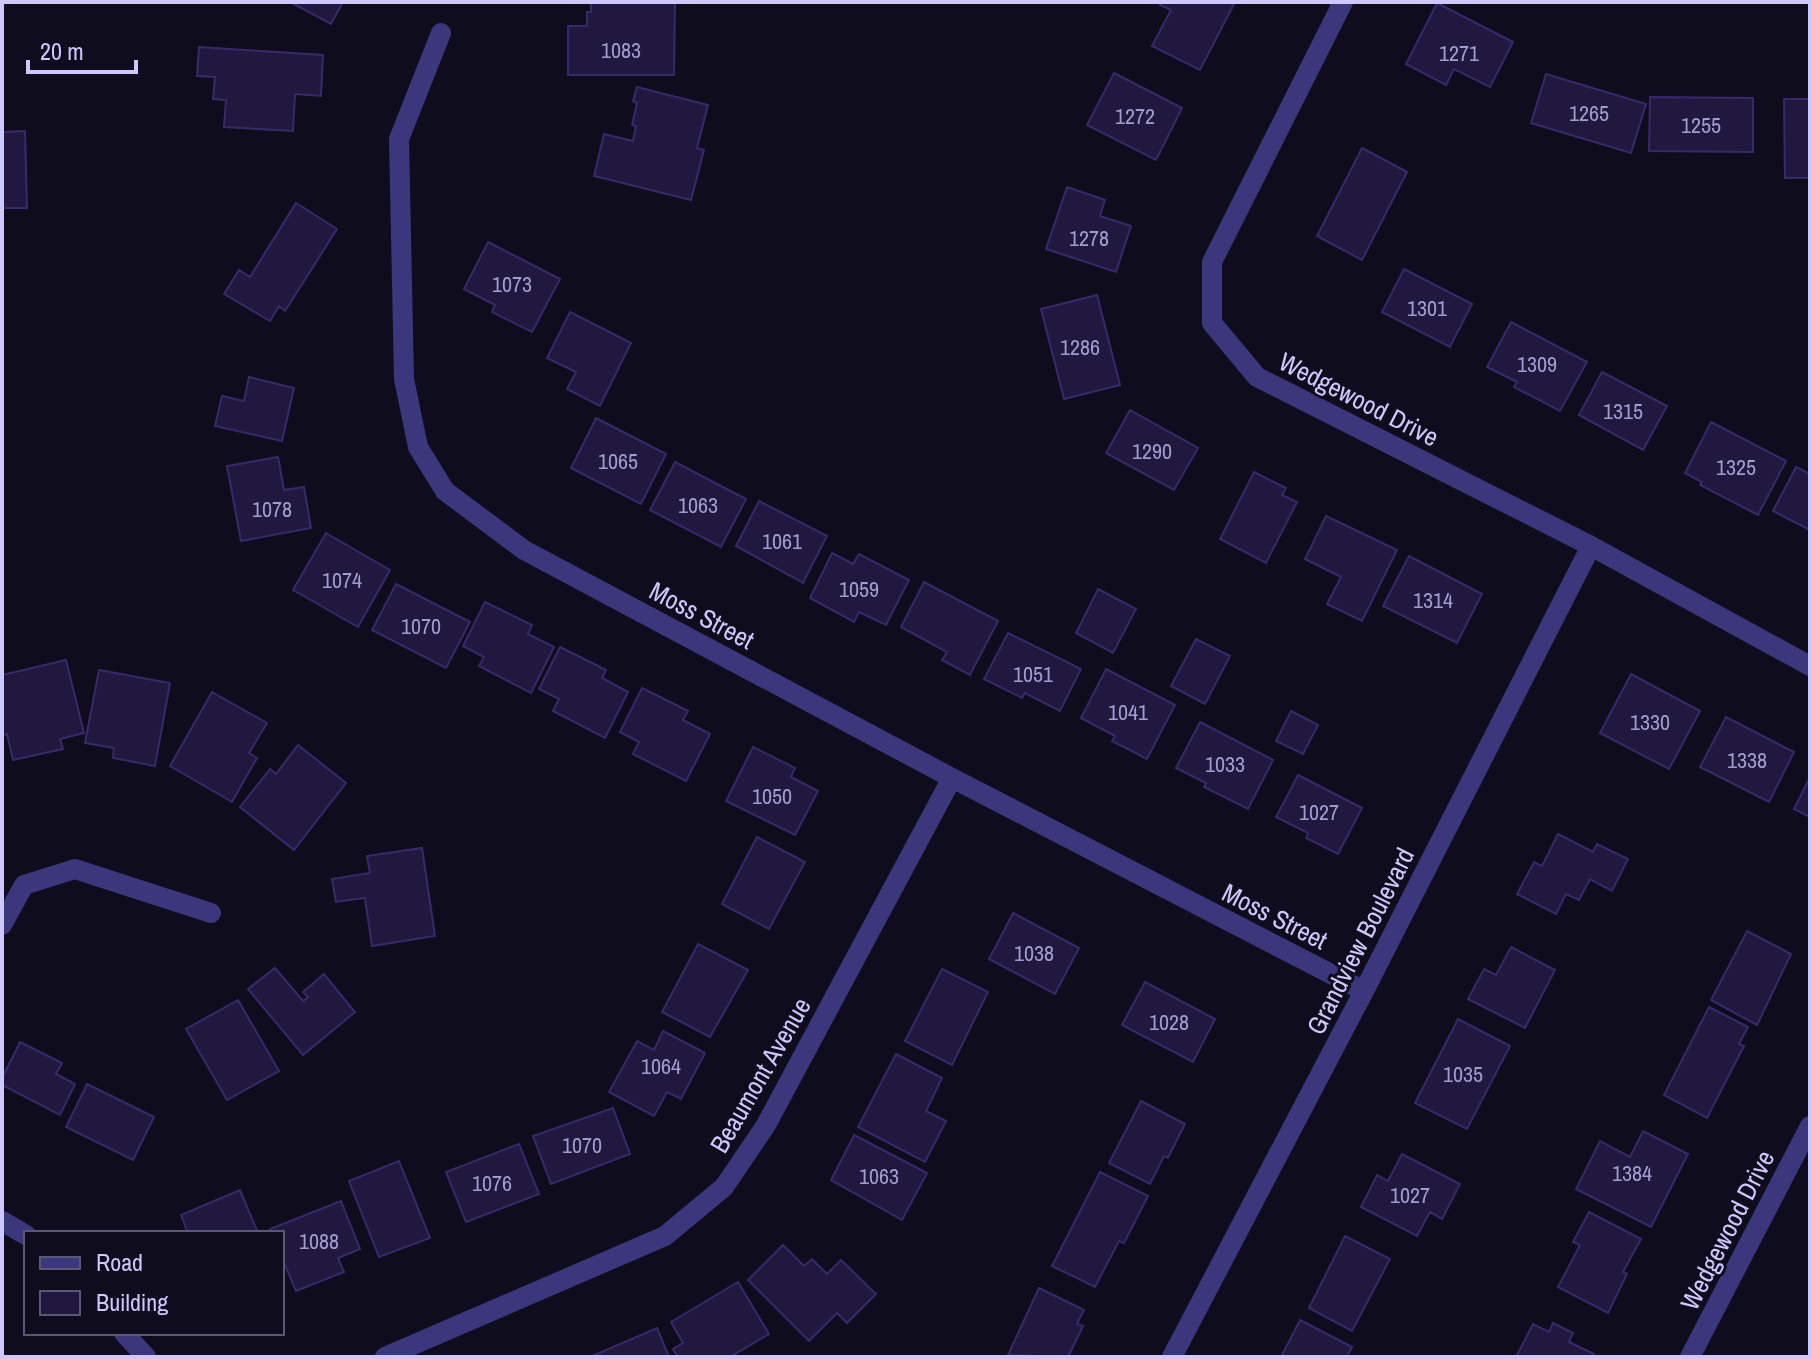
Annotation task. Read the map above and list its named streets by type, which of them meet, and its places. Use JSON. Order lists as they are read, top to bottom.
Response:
{
  "streets": {
    "street": [
      "Wedgewood Drive",
      "Moss Street",
      "Grandview Boulevard",
      "Beaumont Avenue"
    ]
  },
  "crossings": [
    ["Wedgewood Drive", "Grandview Boulevard"],
    ["Moss Street", "Grandview Boulevard"],
    ["Moss Street", "Beaumont Avenue"]
  ],
  "house_numbers": [
    "1083",
    "1271",
    "1265",
    "1272",
    "1255",
    "1278",
    "1073",
    "1301",
    "1286",
    "1309",
    "1315",
    "1290",
    "1065",
    "1325",
    "1063",
    "1078",
    "1061",
    "1074",
    "1059",
    "1314",
    "1070",
    "1051",
    "1041",
    "1330",
    "1338",
    "1033",
    "1050",
    "1027",
    "1038",
    "1028",
    "1064",
    "1035",
    "1070",
    "1384",
    "1063",
    "1076",
    "1027",
    "1088"
  ],
  "legend": ["Road", "Building"],
  "scale_bar": "20 m"
}
